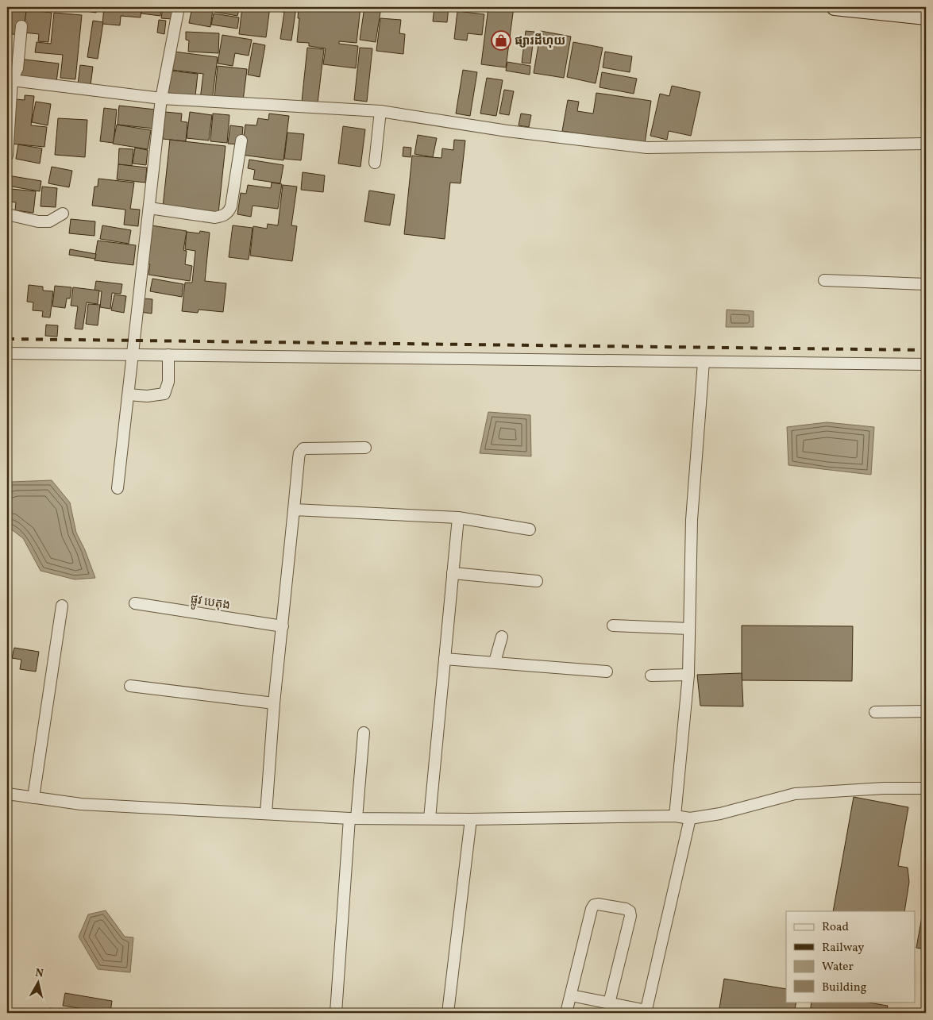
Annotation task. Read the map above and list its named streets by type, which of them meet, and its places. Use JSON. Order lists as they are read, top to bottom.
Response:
{
  "streets": {
    "street": ["ផ្លូវ បេតុង"]
  },
  "places": {
    "shop": ["ផ្សារដីហុយ"]
  },
  "legend": [
    "Road",
    "Railway",
    "Water",
    "Building"
  ],
  "north": "top"
}
